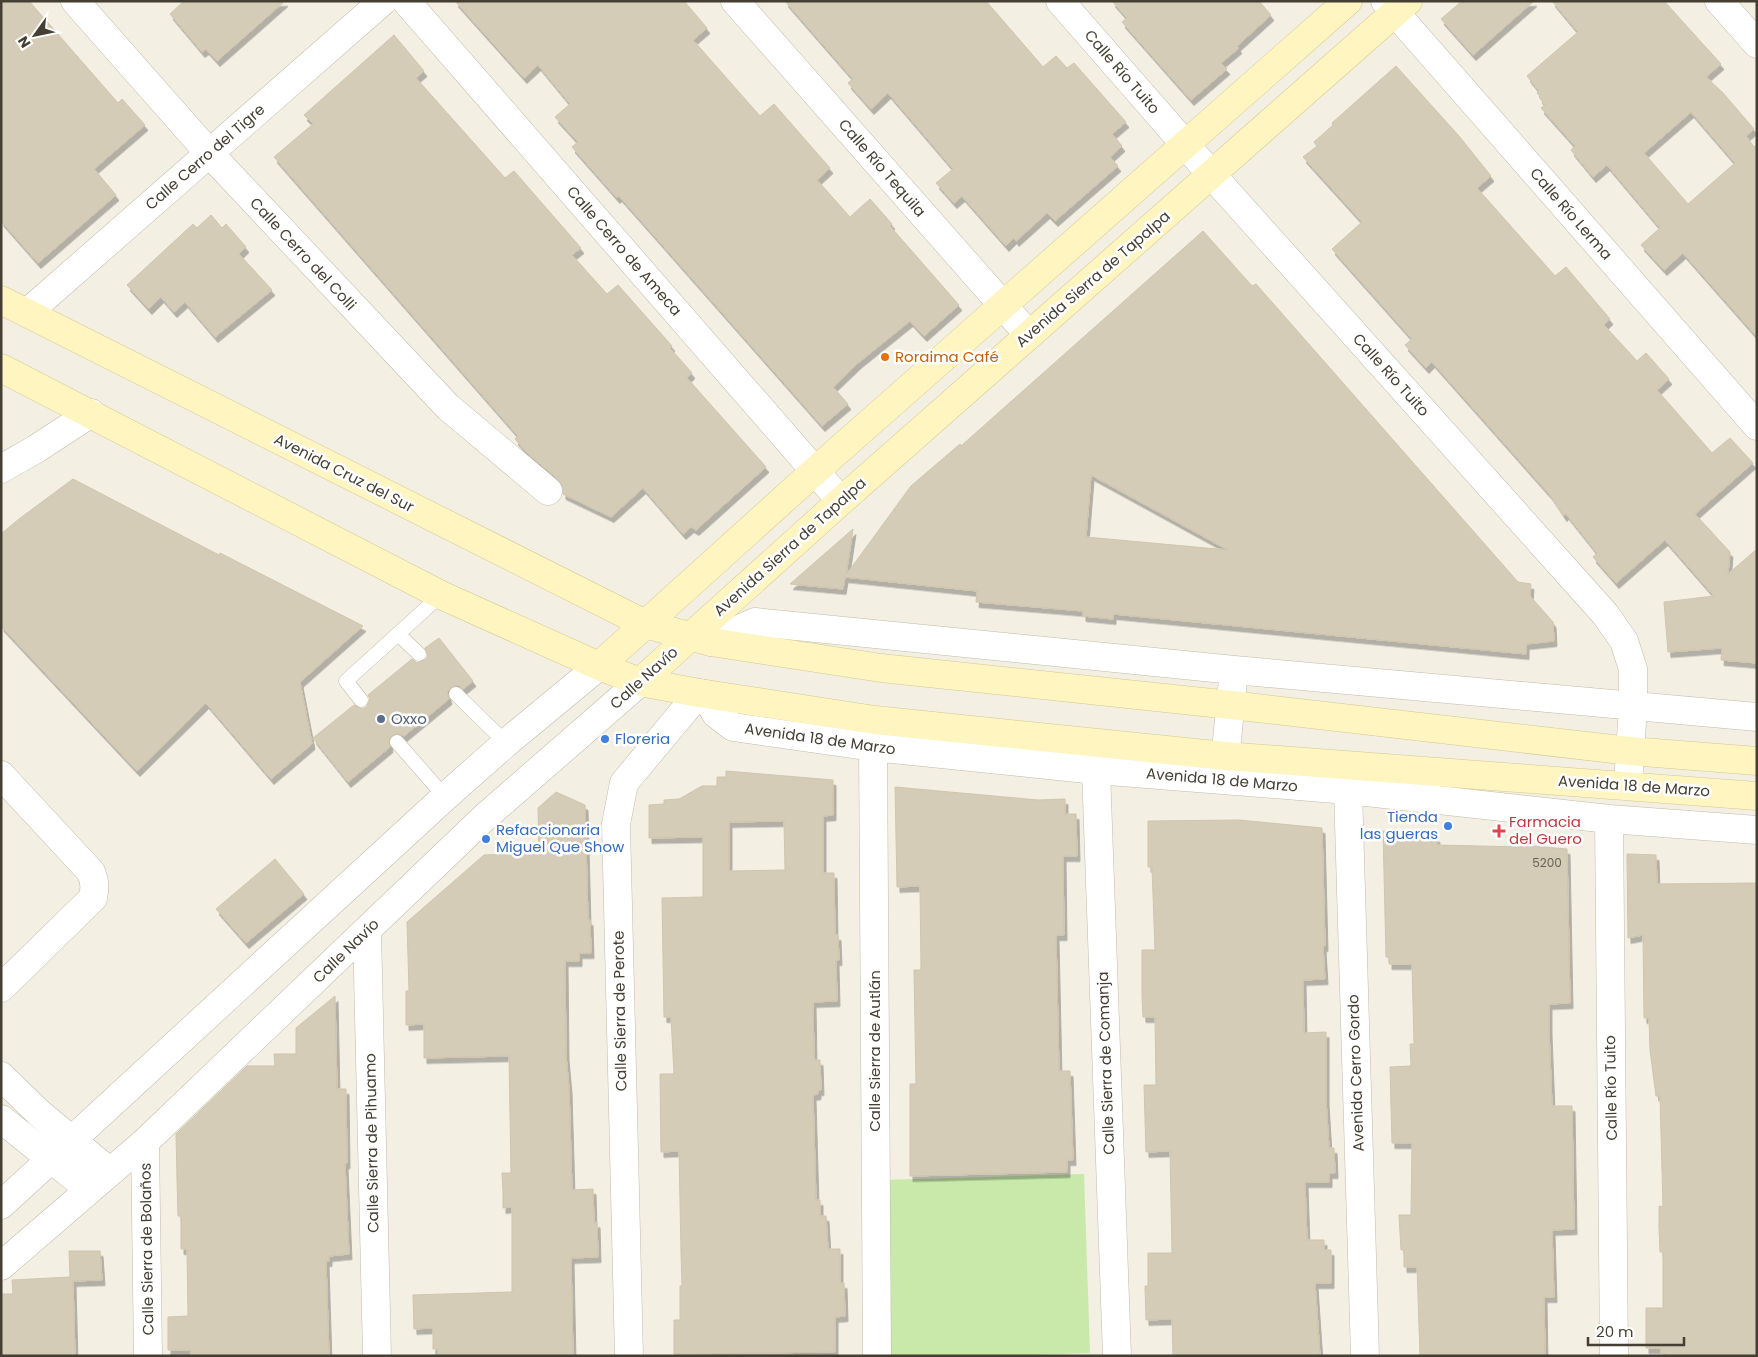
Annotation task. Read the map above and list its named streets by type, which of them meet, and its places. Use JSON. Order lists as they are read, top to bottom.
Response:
{
  "streets": {
    "main road": [
      "Avenida Sierra de Tapalpa",
      "Avenida Cruz del Sur",
      "Calle Navío",
      "Avenida 18 de Marzo"
    ],
    "street": [
      "Calle Río Tuito",
      "Calle Cerro del Tigre",
      "Calle Río Tequila",
      "Calle Río Lerma",
      "Calle Cerro de Ameca",
      "Calle Cerro del Colli",
      "Calle Sierra de Perote",
      "Calle Sierra de Autlán",
      "Calle Sierra de Comanja",
      "Avenida Cerro Gordo",
      "Calle Sierra de Pihuamo",
      "Calle Sierra de Bolaños"
    ]
  },
  "crossings": [
    ["Calle Río Tuito", "Avenida Sierra de Tapalpa"],
    ["Calle Río Tuito", "Avenida 18 de Marzo"],
    ["Calle Cerro del Tigre", "Calle Cerro del Colli"],
    ["Calle Cerro del Tigre", "Avenida Cruz del Sur"],
    ["Calle Río Tequila", "Avenida Sierra de Tapalpa"],
    ["Calle Río Lerma", "Avenida Sierra de Tapalpa"],
    ["Calle Cerro de Ameca", "Avenida Sierra de Tapalpa"],
    ["Avenida Sierra de Tapalpa", "Avenida Cruz del Sur"],
    ["Avenida Sierra de Tapalpa", "Calle Navío"],
    ["Avenida Cruz del Sur", "Calle Navío"],
    ["Calle Navío", "Avenida 18 de Marzo"],
    ["Calle Navío", "Calle Sierra de Pihuamo"],
    ["Calle Navío", "Calle Sierra de Bolaños"],
    ["Avenida 18 de Marzo", "Calle Sierra de Perote"],
    ["Avenida 18 de Marzo", "Calle Sierra de Autlán"],
    ["Avenida 18 de Marzo", "Calle Sierra de Comanja"],
    ["Avenida 18 de Marzo", "Avenida Cerro Gordo"]
  ],
  "places": {
    "other": [
      "Roraima Café",
      "Oxxo",
      "Floreria",
      "Tienda las gueras",
      "Refaccionaria Miguel Que Show"
    ],
    "health": ["Farmacia del Guero"]
  },
  "house_numbers": ["5200"],
  "scale_bar": "20 m",
  "north": "bottom left"
}
